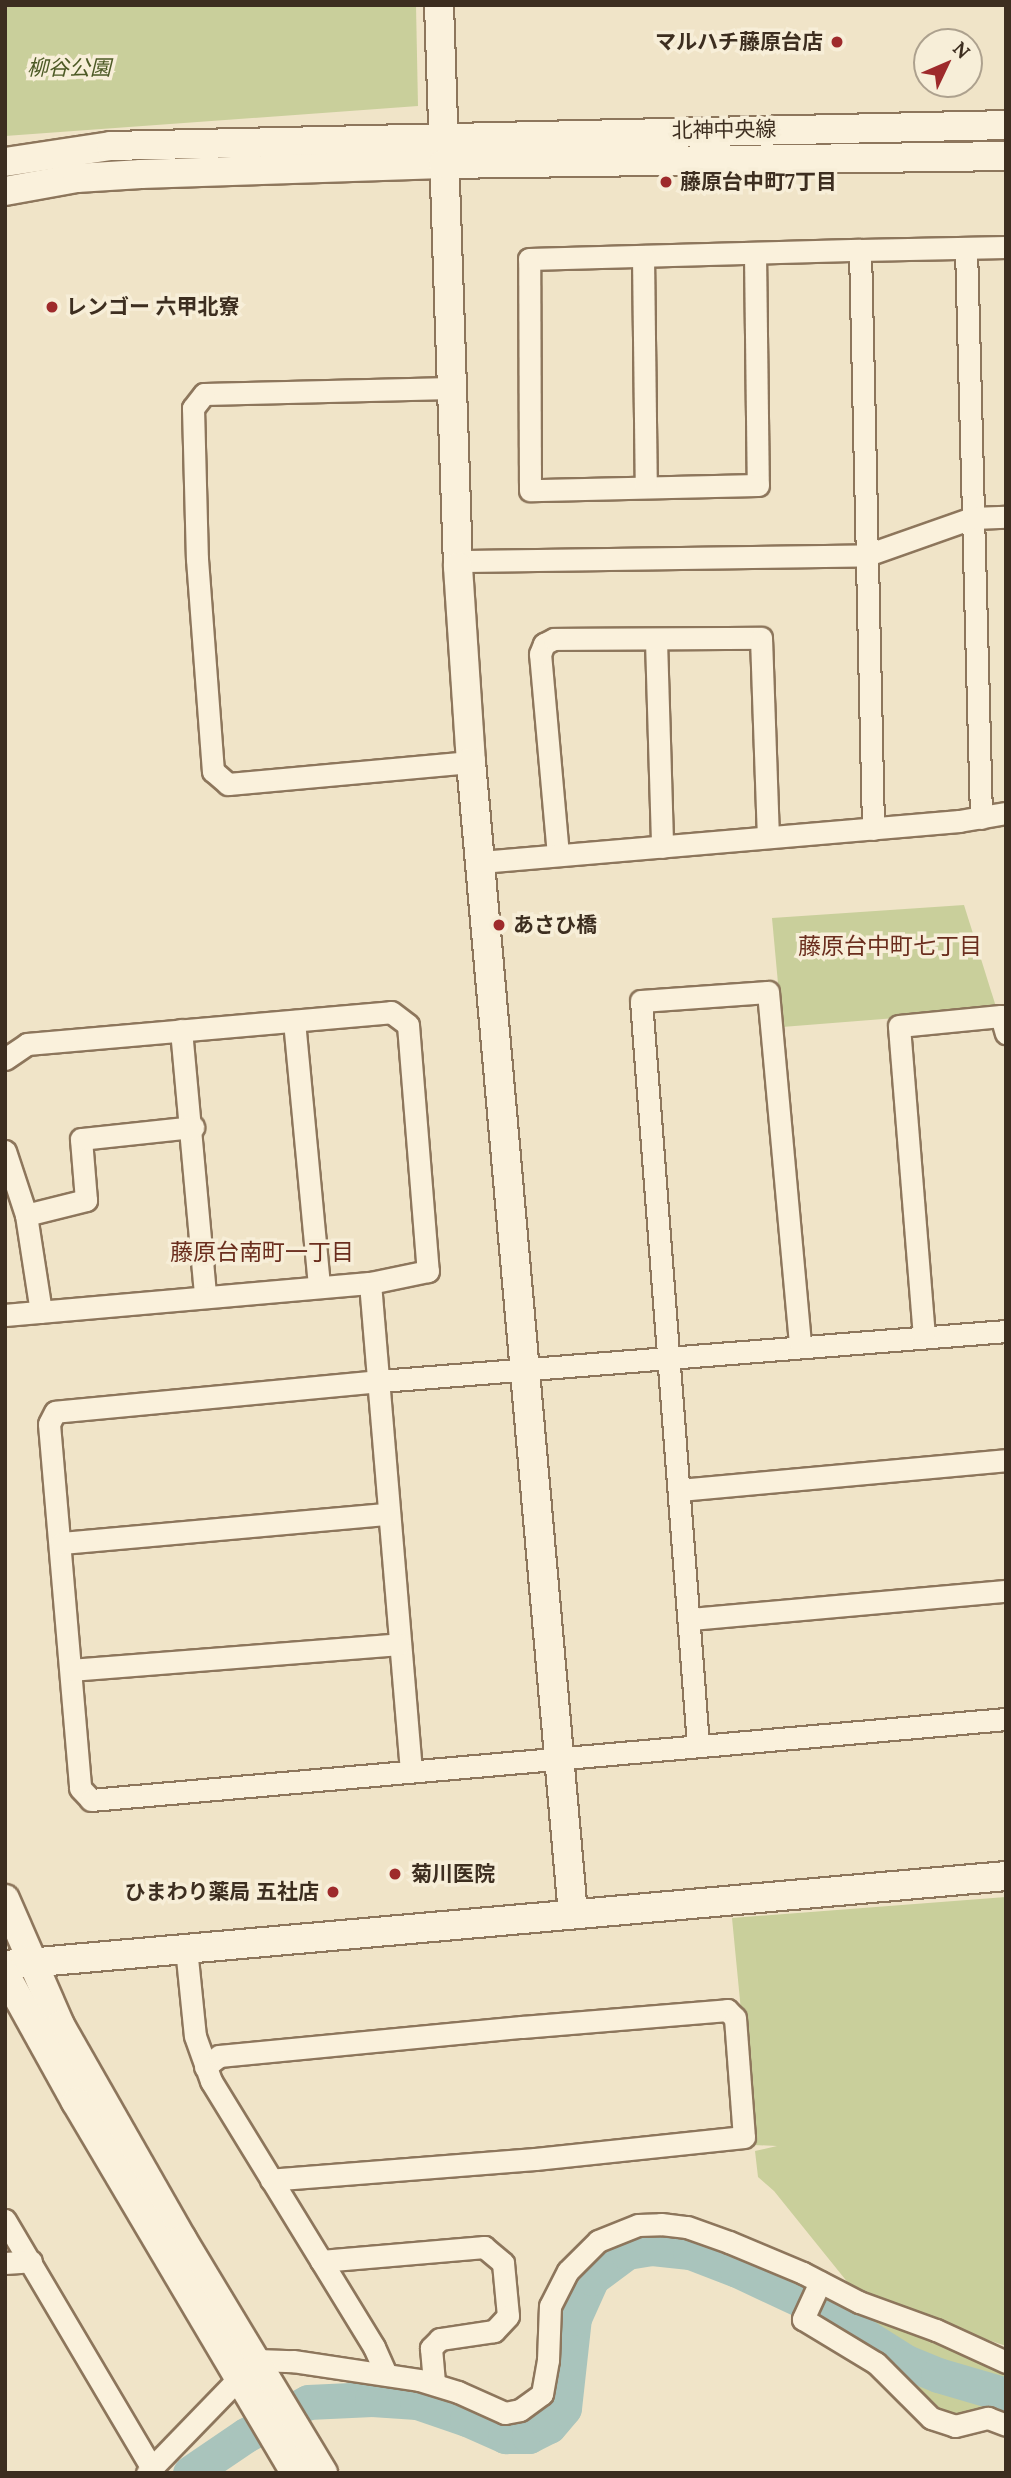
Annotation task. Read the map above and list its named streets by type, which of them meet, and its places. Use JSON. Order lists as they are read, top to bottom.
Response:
{
  "streets": {
    "street": ["北神中央線"]
  },
  "districts": ["藤原台中町七丁目", "藤原台南町一丁目"],
  "parks": ["柳谷公園"],
  "places": [
    "マルハチ藤原台店",
    "藤原台中町7丁目",
    "レンゴー 六甲北寮",
    "あさひ橋",
    "菊川医院",
    "ひまわり薬局 五社店"
  ],
  "north": "top right"
}
